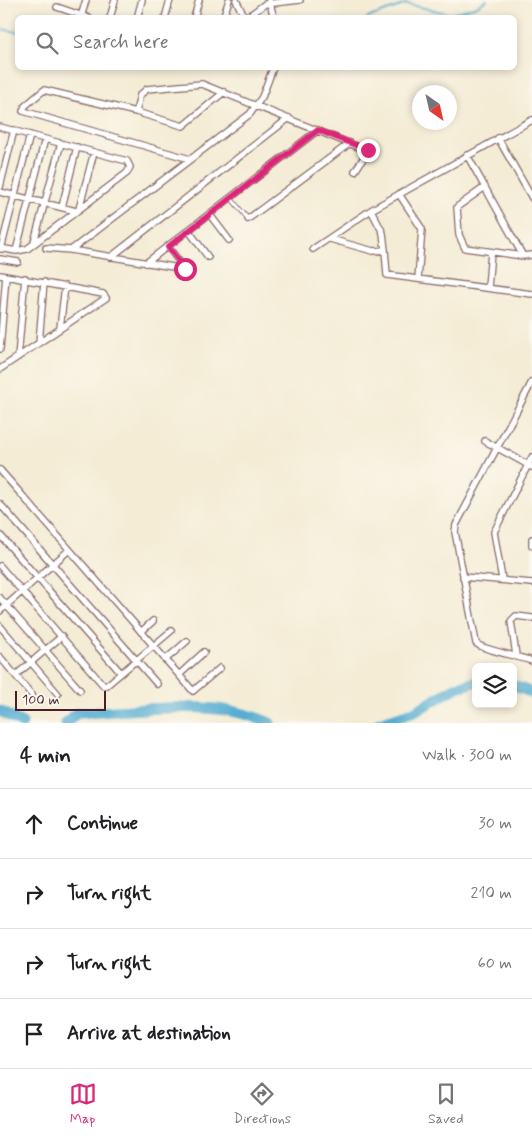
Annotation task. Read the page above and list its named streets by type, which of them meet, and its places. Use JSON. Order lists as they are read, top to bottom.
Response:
{
  "scale_bar": "100 m",
  "north": "bottom right",
  "page": {
    "search": "Search here",
    "scale": "100 m",
    "heading": ["4 min", "Walk · 300 m"],
    "list": [
      ["Continue", "30 m"],
      ["Turn right", "210 m"],
      ["Turn right", "60 m"],
      "Arrive at destination"
    ],
    "nav": ["Map", "Directions", "Saved"]
  }
}
